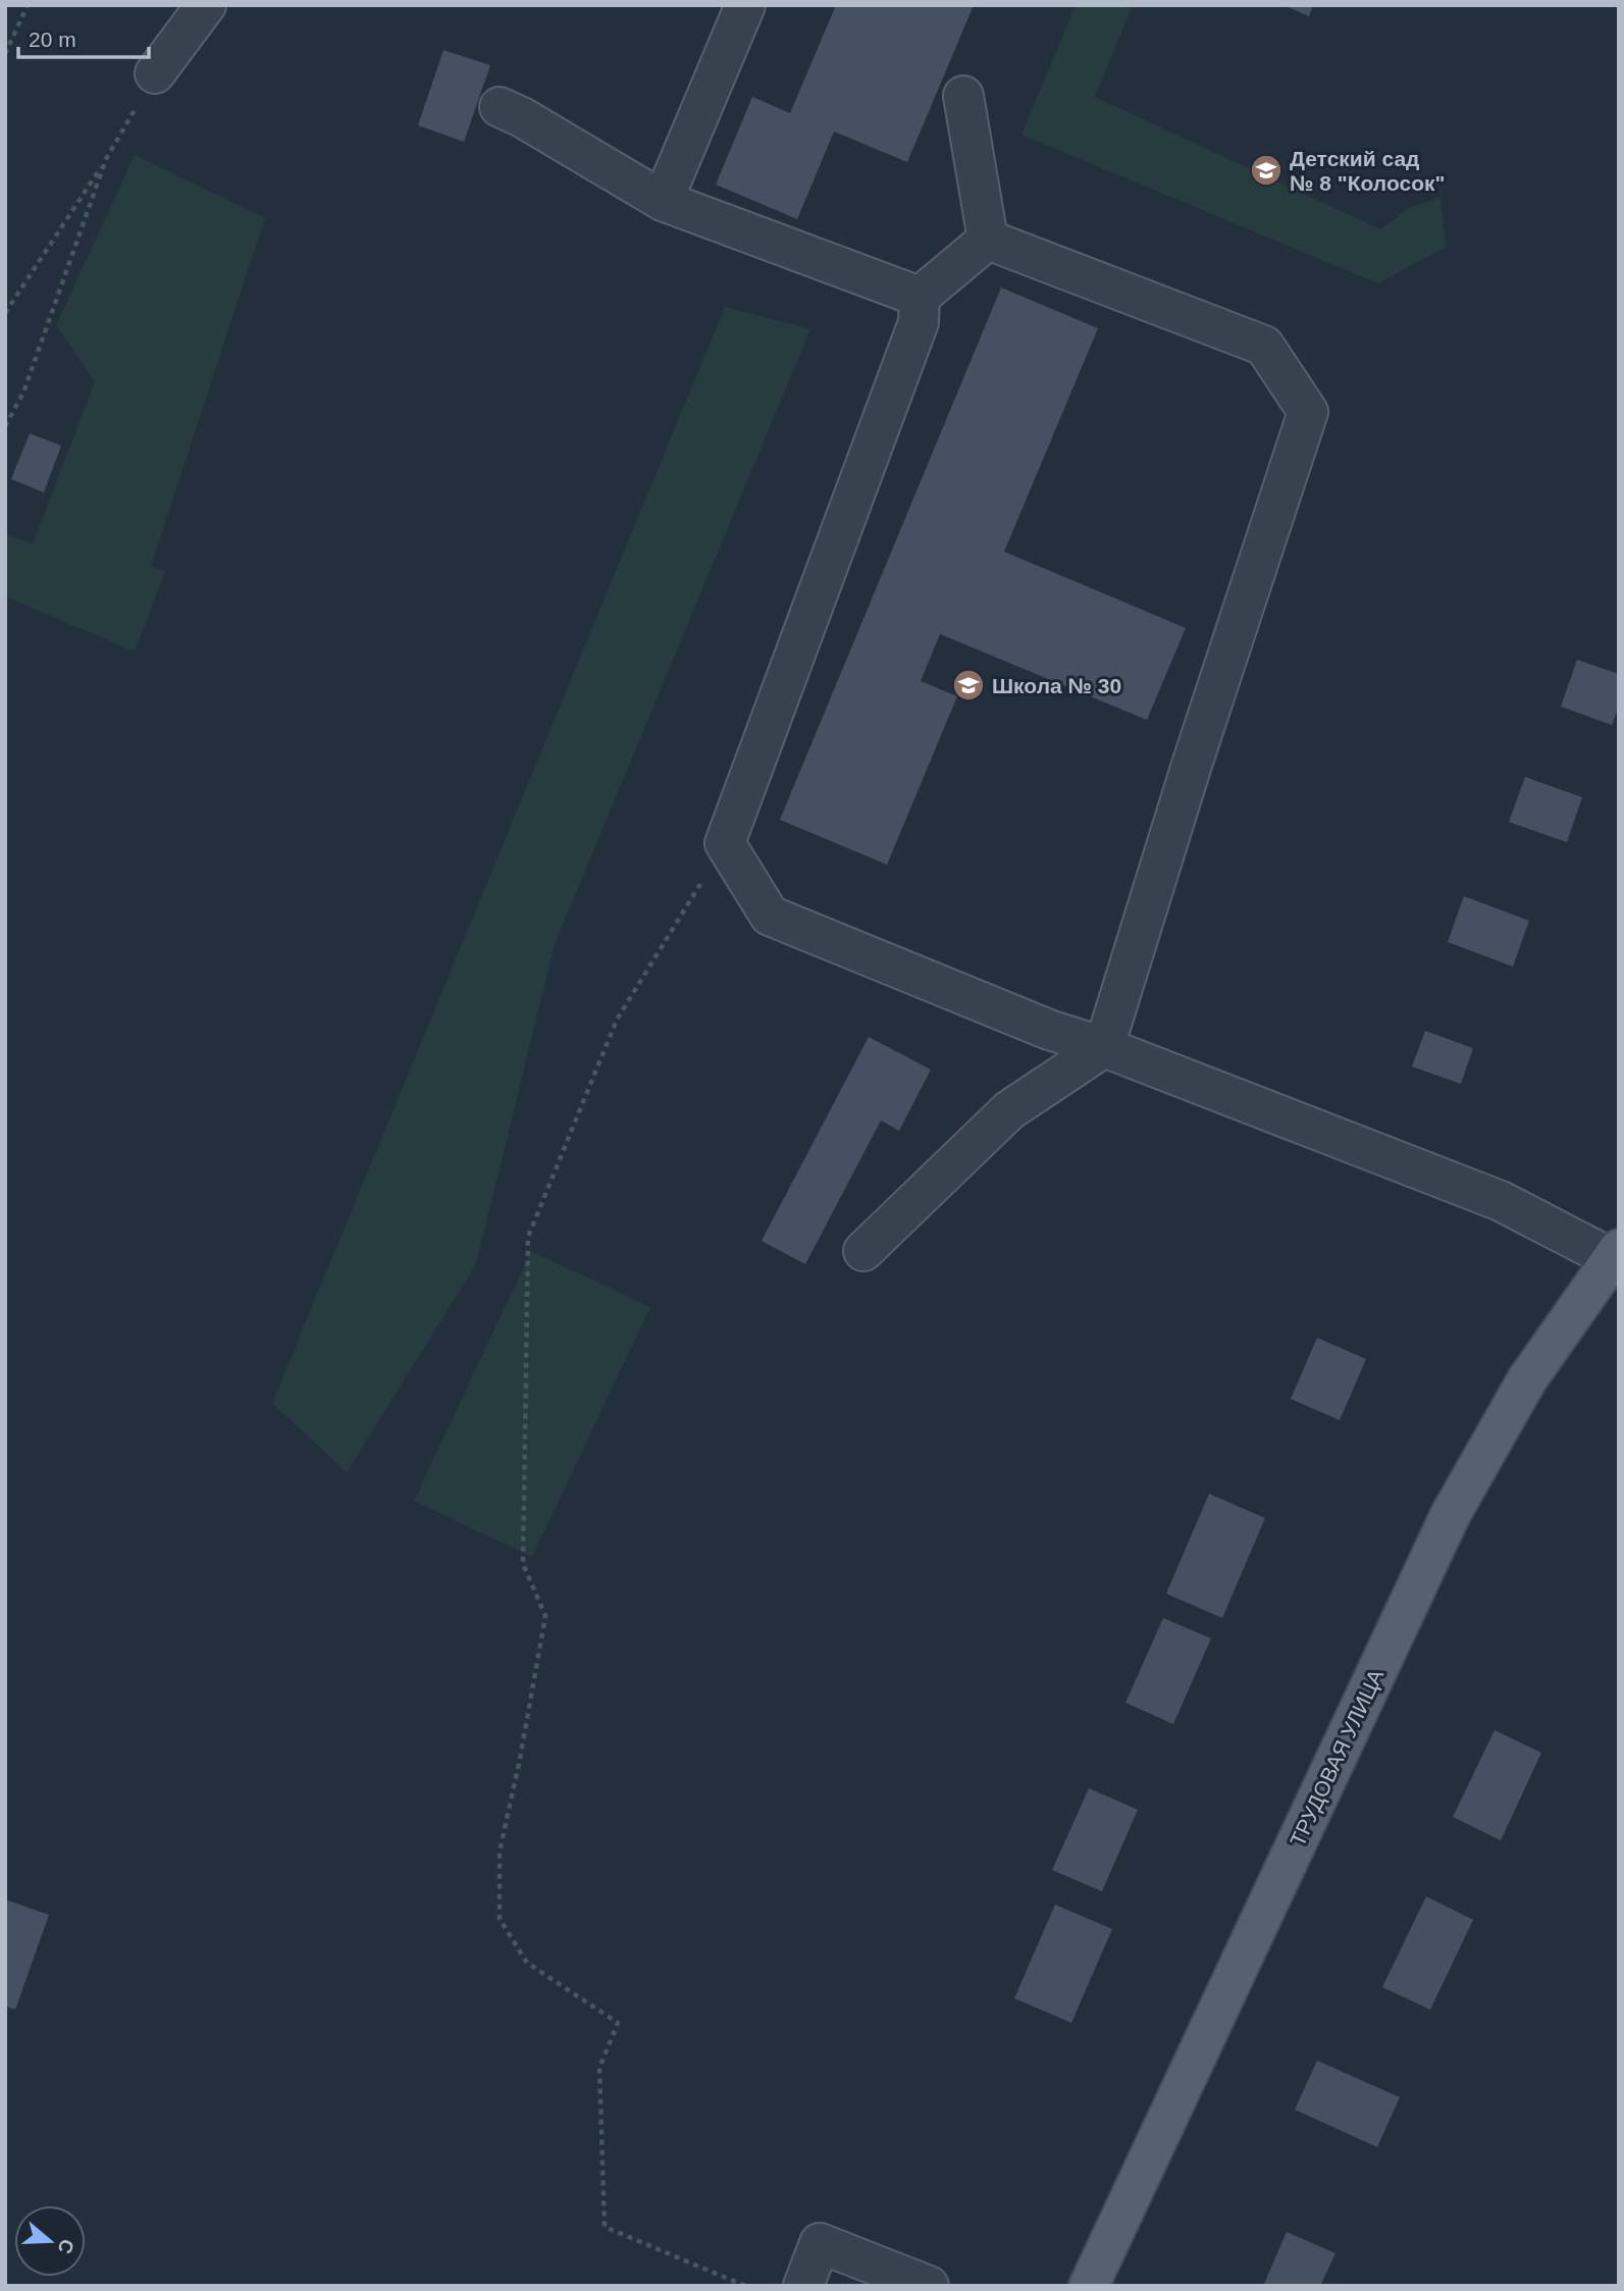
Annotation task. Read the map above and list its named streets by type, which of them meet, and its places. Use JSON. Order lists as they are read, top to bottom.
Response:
{
  "streets": {
    "main road": ["ТРУДОВАЯ УЛИЦА"]
  },
  "places": {
    "school or university": ["Детский сад № 8 \"Колосок\"", "Школа № 30"]
  },
  "scale_bar": "20 m",
  "north": "right"
}
